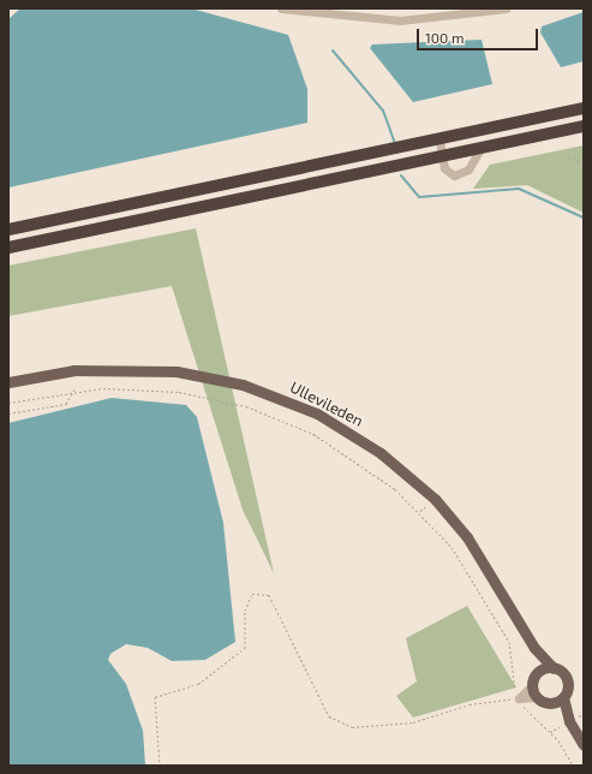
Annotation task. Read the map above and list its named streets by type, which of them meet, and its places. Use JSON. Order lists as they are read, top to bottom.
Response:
{
  "streets": {
    "main road": ["Ullevileden"]
  },
  "scale_bar": "100 m"
}
